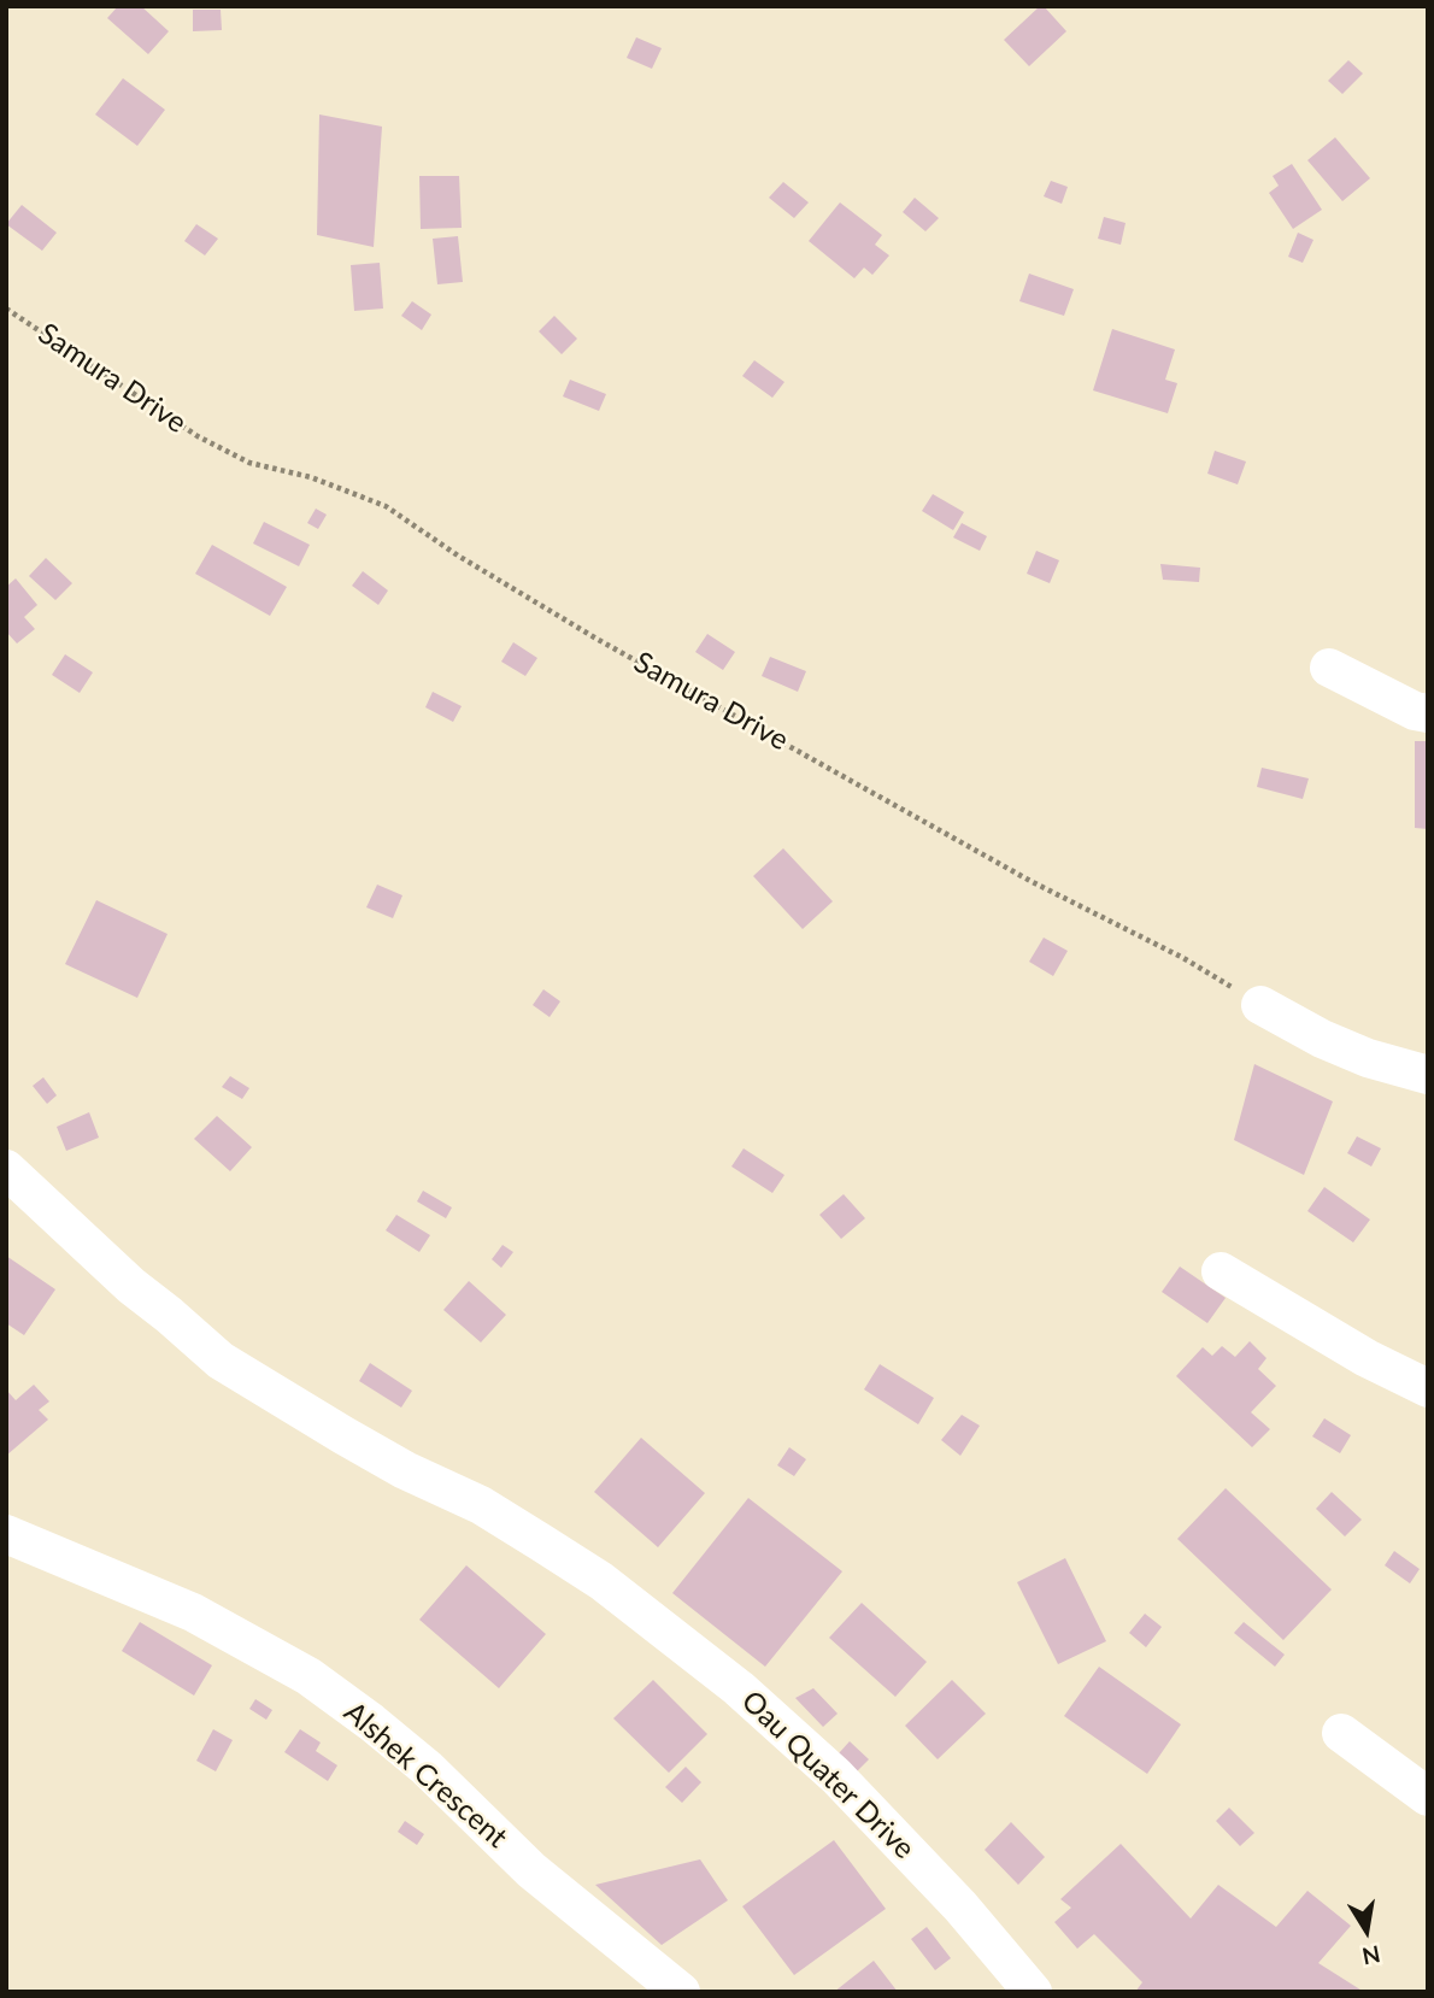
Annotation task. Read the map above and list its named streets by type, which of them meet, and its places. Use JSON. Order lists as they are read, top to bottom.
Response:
{
  "streets": {
    "street": ["Alshek Crescent", "Oau Quater Drive"],
    "path": ["Samura Drive"]
  },
  "north": "bottom"
}
